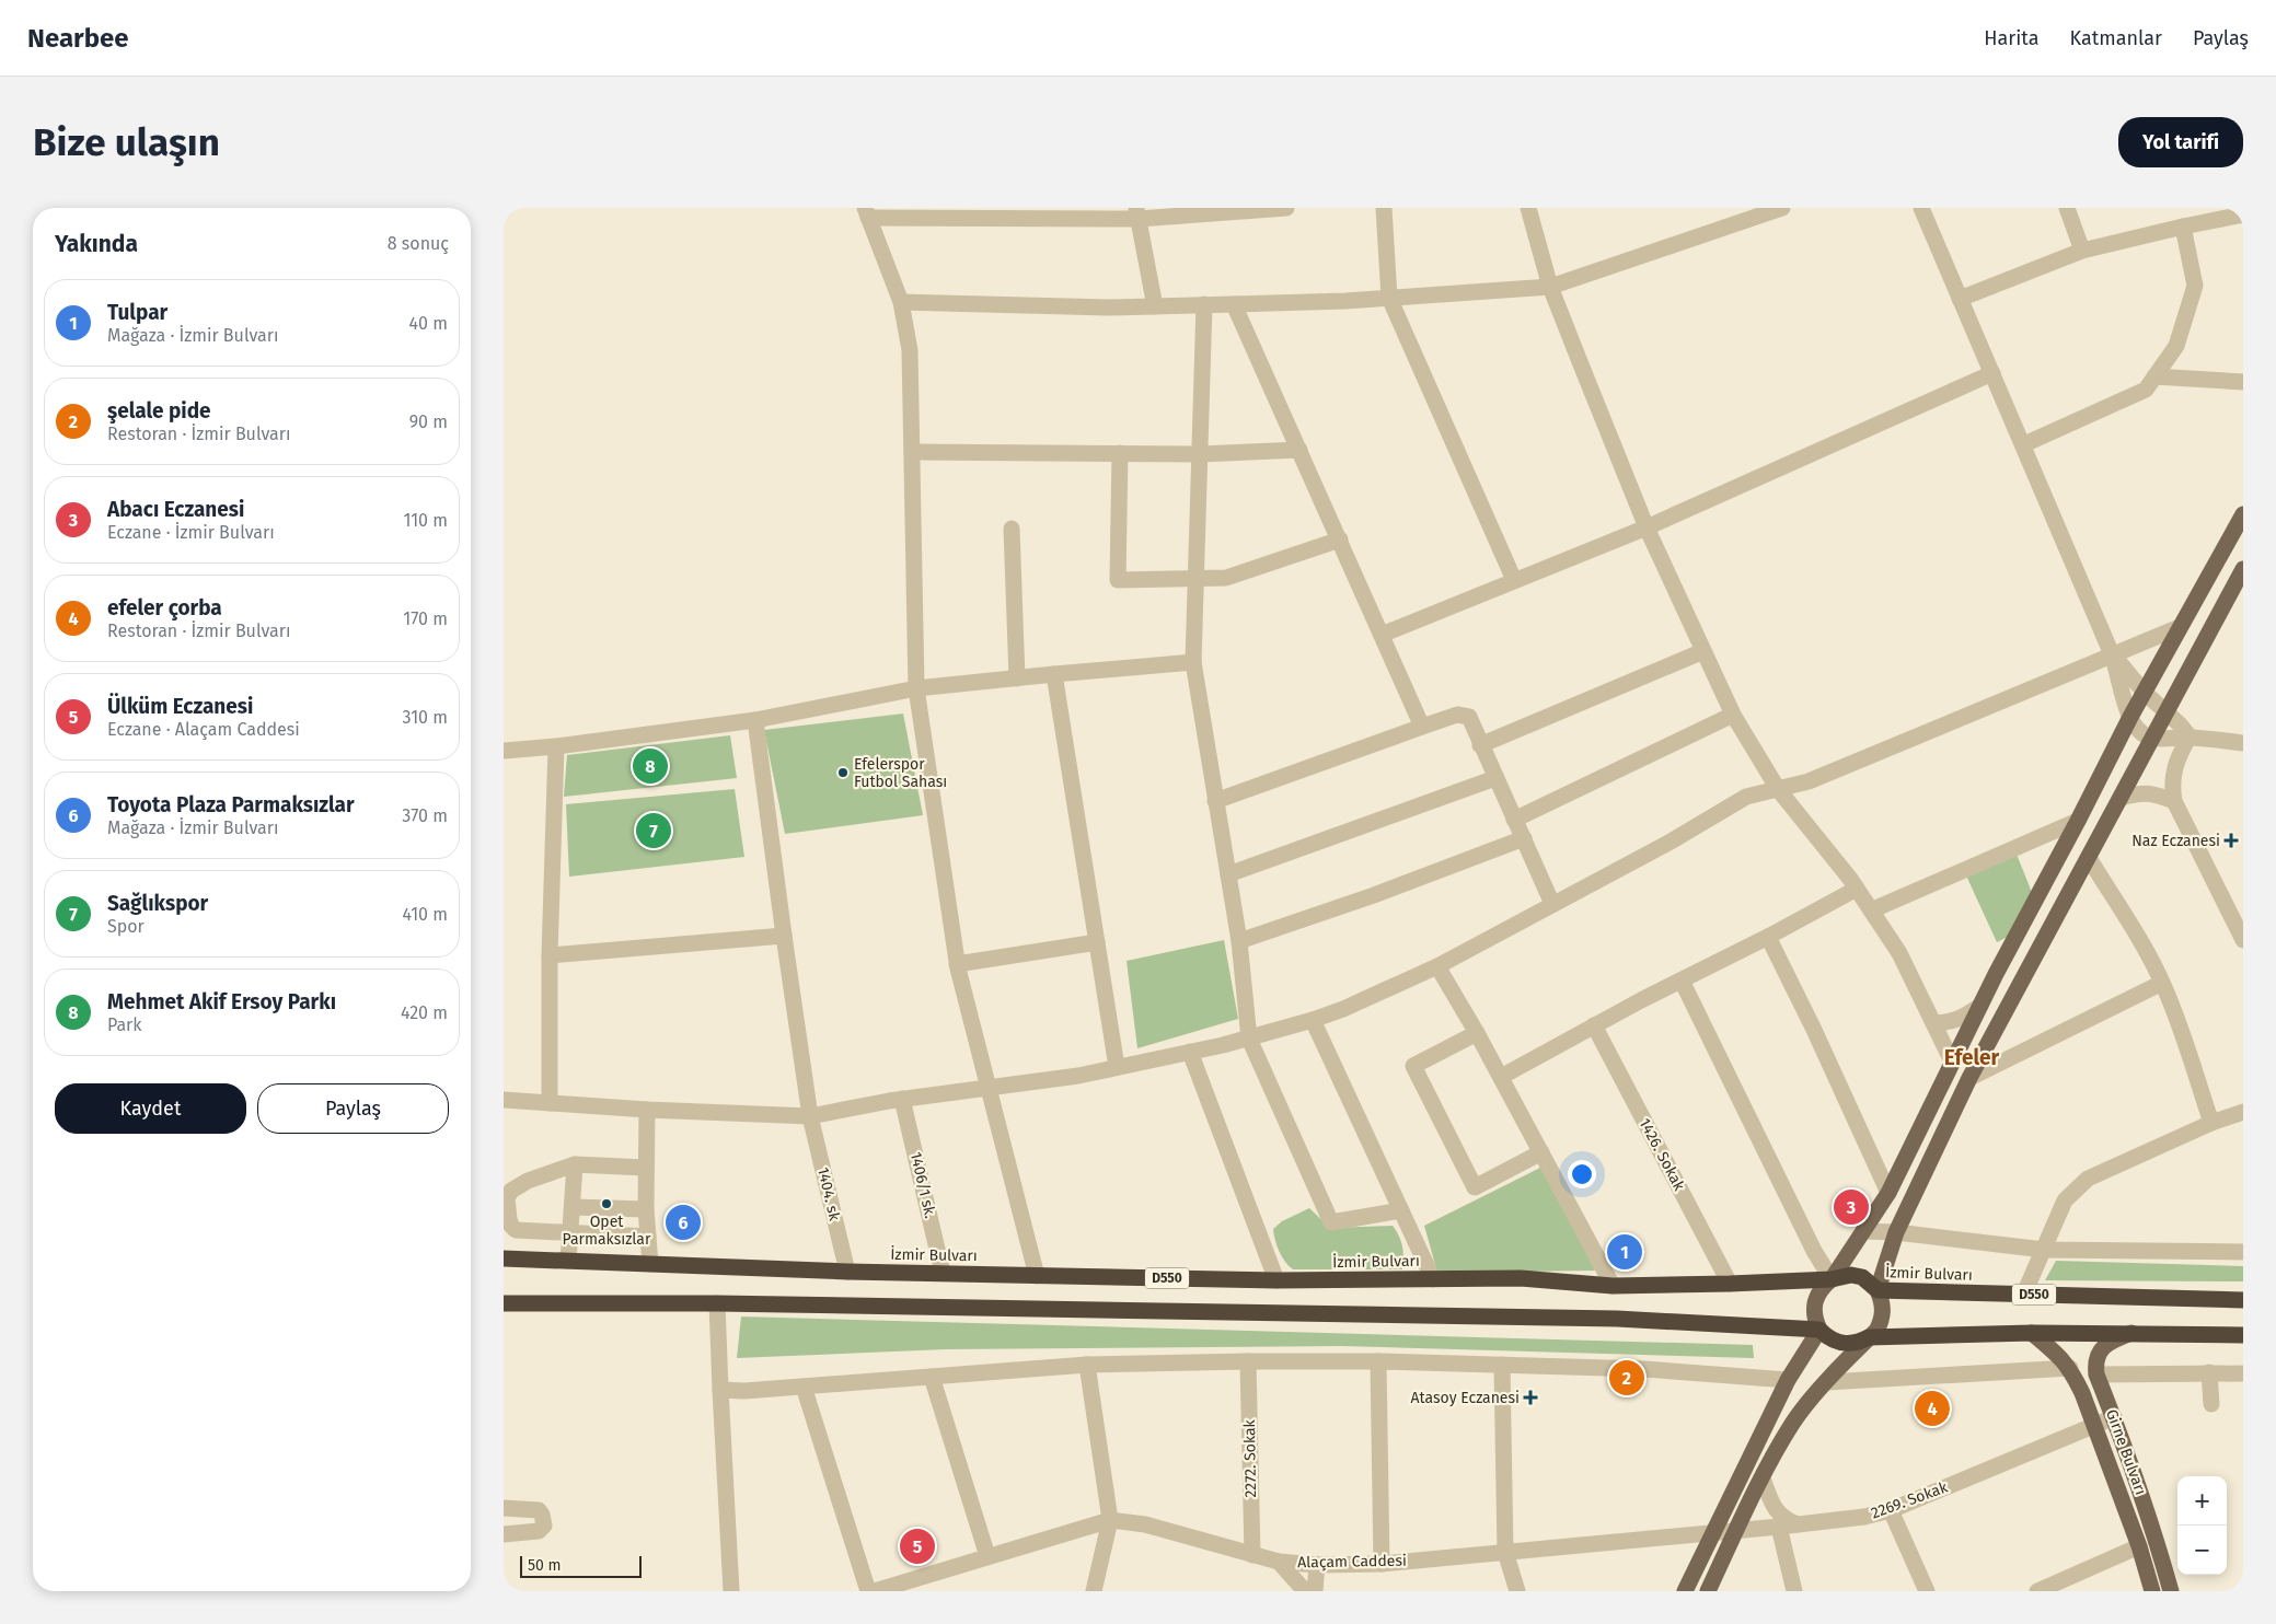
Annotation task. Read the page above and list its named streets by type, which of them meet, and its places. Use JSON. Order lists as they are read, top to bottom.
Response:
{
  "streets": {
    "highway": ["İzmir Bulvarı", "D550"],
    "main road": ["Girne Bulvarı"],
    "street": [
      "1426. Sokak",
      "1406/1 sk.",
      "1404. sk",
      "2272. Sokak",
      "2269. Sokak",
      "Alaçam Caddesi"
    ]
  },
  "crossings": [
    ["1426. Sokak", "İzmir Bulvarı"],
    ["1406/1 sk.", "İzmir Bulvarı"],
    ["1404. sk", "İzmir Bulvarı"],
    ["İzmir Bulvarı", "D550"],
    ["D550", "Girne Bulvarı"],
    ["Girne Bulvarı", "2269. Sokak"],
    ["2272. Sokak", "Alaçam Caddesi"],
    ["2269. Sokak", "Alaçam Caddesi"]
  ],
  "districts": ["Efeler"],
  "places": {
    "other": ["Efelerspor Futbol Sahası", "Opet Parmaksızlar"],
    "health": ["Naz Eczanesi", "Atasoy Eczanesi"]
  },
  "scale_bar": "50 m",
  "page": {
    "header": "Nearbee",
    "nav": ["Harita", "Katmanlar", "Paylaş"],
    "buttons": [
      "Yol tarifi",
      ["Kaydet", "Paylaş"]
    ],
    "title": "Bize ulaşın",
    "heading": ["Yakında", "8 sonuç"],
    "list": [
      {
        "mark": "1",
        "name": "Tulpar",
        "note": "Mağaza · İzmir Bulvarı",
        "value": "40 m"
      },
      {
        "mark": "2",
        "name": "şelale pide",
        "note": "Restoran · İzmir Bulvarı",
        "value": "90 m"
      },
      {
        "mark": "3",
        "name": "Abacı Eczanesi",
        "note": "Eczane · İzmir Bulvarı",
        "value": "110 m"
      },
      {
        "mark": "4",
        "name": "efeler çorba",
        "note": "Restoran · İzmir Bulvarı",
        "value": "170 m"
      },
      {
        "mark": "5",
        "name": "Ülküm Eczanesi",
        "note": "Eczane · Alaçam Caddesi",
        "value": "310 m"
      },
      {
        "mark": "6",
        "name": "Toyota Plaza Parmaksızlar",
        "note": "Mağaza · İzmir Bulvarı",
        "value": "370 m"
      },
      {
        "mark": "7",
        "name": "Sağlıkspor",
        "note": "Spor",
        "value": "410 m"
      },
      {
        "mark": "8",
        "name": "Mehmet Akif Ersoy Parkı",
        "note": "Park",
        "value": "420 m"
      }
    ],
    "pins": [
      "8",
      "7",
      "3",
      "6",
      "1",
      "2",
      "4",
      "5"
    ],
    "map_buttons": ["+", "−"],
    "scale": "50 m"
  }
}
